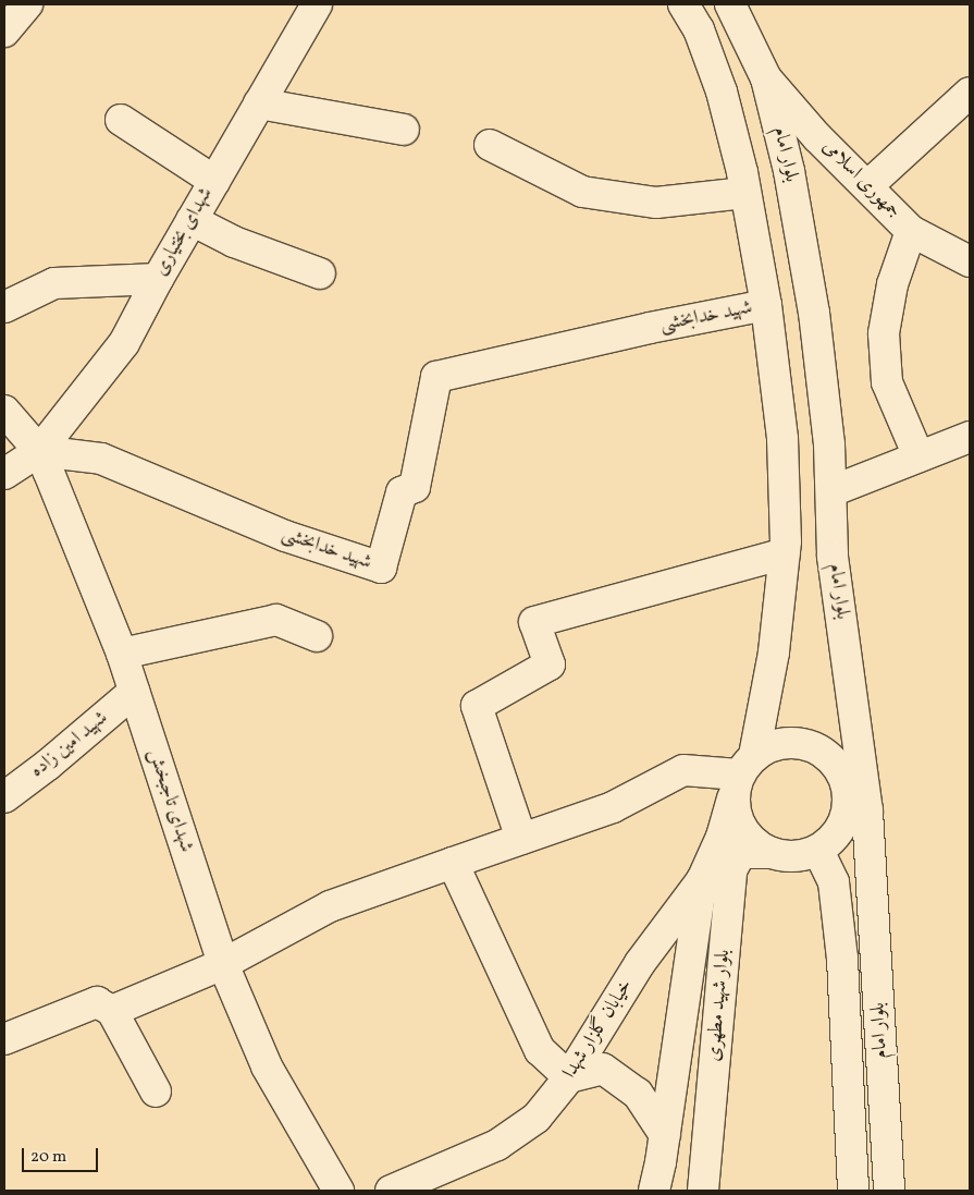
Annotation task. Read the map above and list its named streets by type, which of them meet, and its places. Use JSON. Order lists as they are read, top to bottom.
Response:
{
  "streets": {
    "street": [
      "بلوار امام",
      "جمهوری اسلامی",
      "شهدای بختیاری",
      "شهید خدابخشی",
      "شهید امین زاده",
      "شهدای تاجبخش",
      "بلوار شهید مطهری",
      "خیابان گلزار شهدا"
    ]
  },
  "crossings": [
    ["بلوار امام", "جمهوری اسلامی"],
    ["بلوار امام", "بلوار شهید مطهری"],
    ["بلوار امام", "خیابان گلزار شهدا"],
    ["شهدای بختیاری", "شهید خدابخشی"],
    ["شهدای بختیاری", "شهدای تاجبخش"],
    ["شهید خدابخشی", "شهدای تاجبخش"],
    ["شهید امین زاده", "شهدای تاجبخش"],
    ["بلوار شهید مطهری", "خیابان گلزار شهدا"]
  ],
  "scale_bar": "20 m"
}
